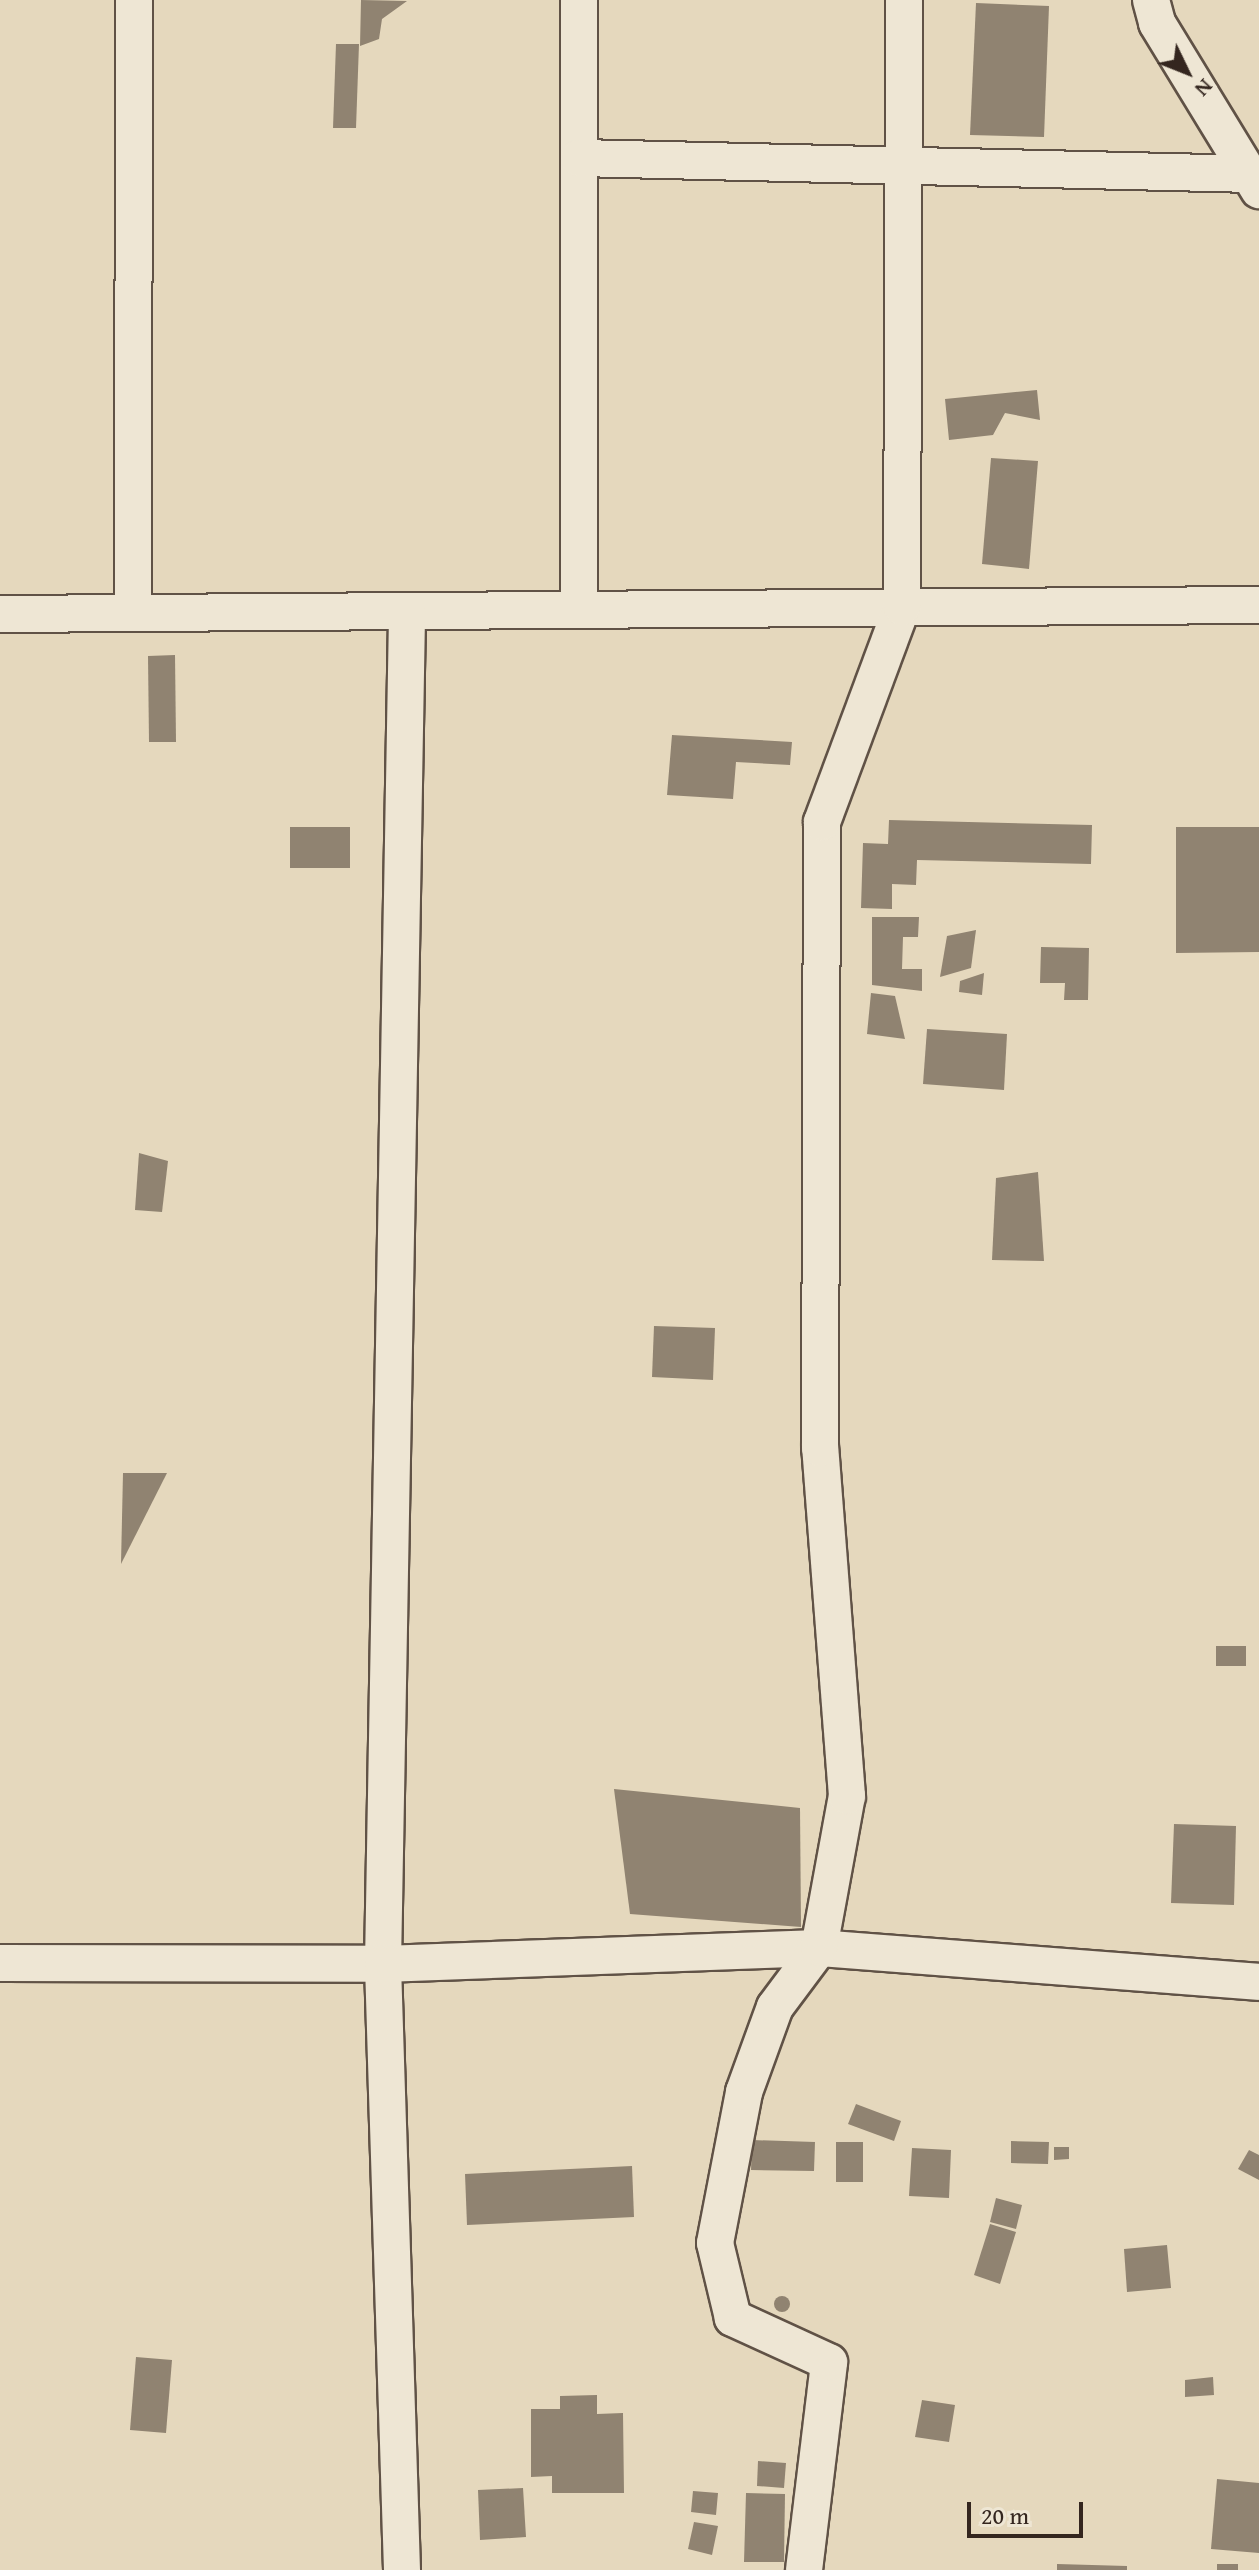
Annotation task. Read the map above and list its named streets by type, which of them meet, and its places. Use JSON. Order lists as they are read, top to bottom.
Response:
{
  "scale_bar": "20 m",
  "north": "bottom right"
}
